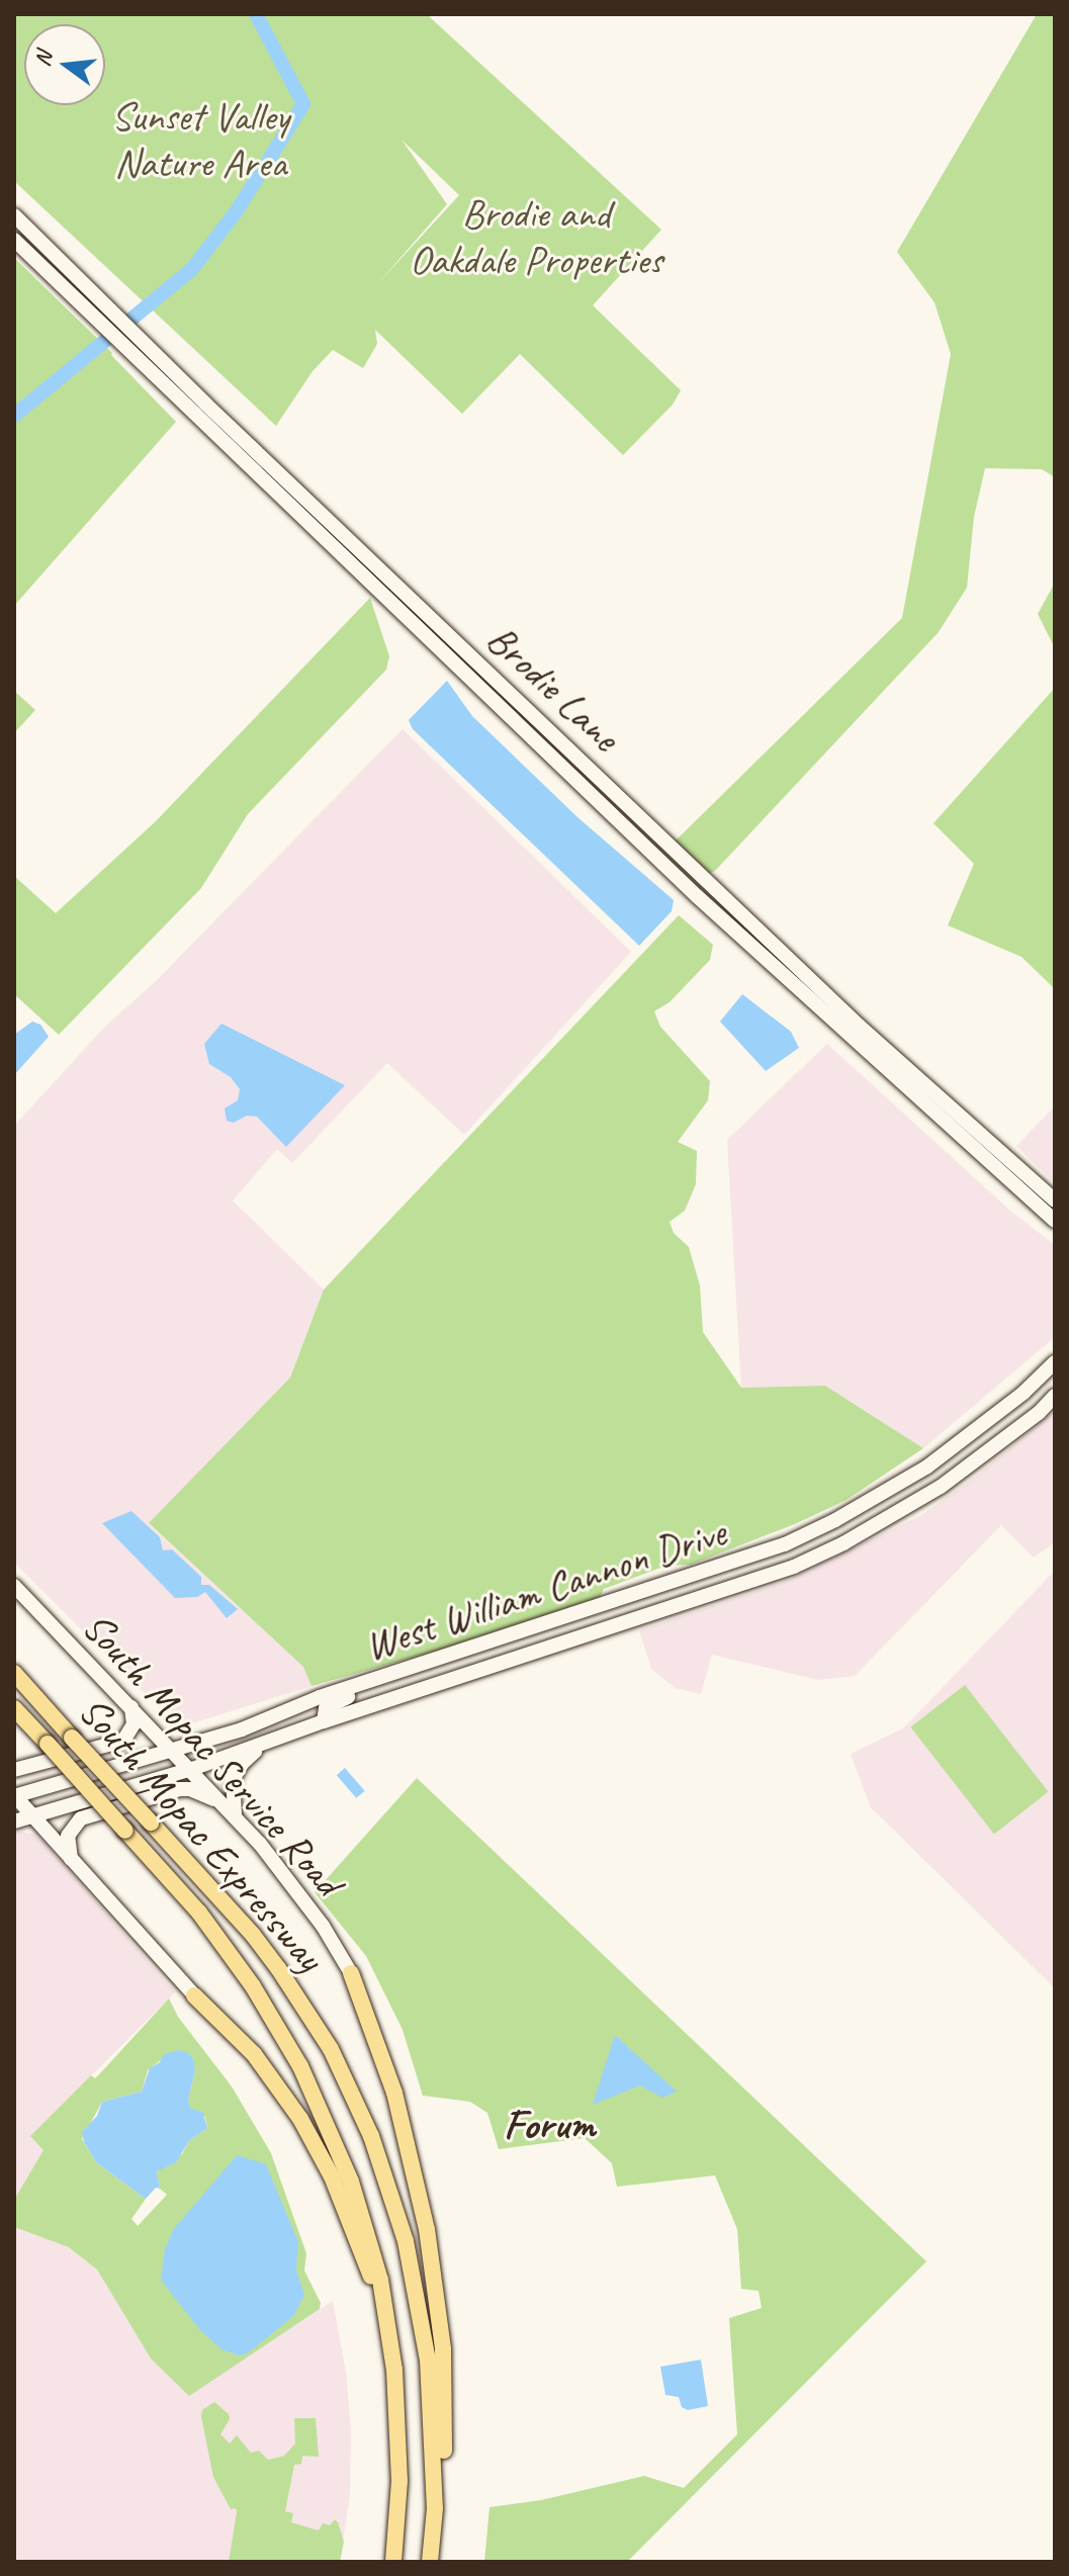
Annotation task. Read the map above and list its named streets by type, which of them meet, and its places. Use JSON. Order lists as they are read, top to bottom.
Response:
{
  "streets": {
    "highway": ["South Mopac Expressway"],
    "main road": ["Brodie Lane", "West William Cannon Drive", "South Mopac Service Road"]
  },
  "crossings": [
    ["West William Cannon Drive", "South Mopac Service Road"]
  ],
  "districts": ["Forum"],
  "parks": ["Sunset Valley Nature Area", "Brodie and Oakdale Properties"],
  "north": "left"
}
